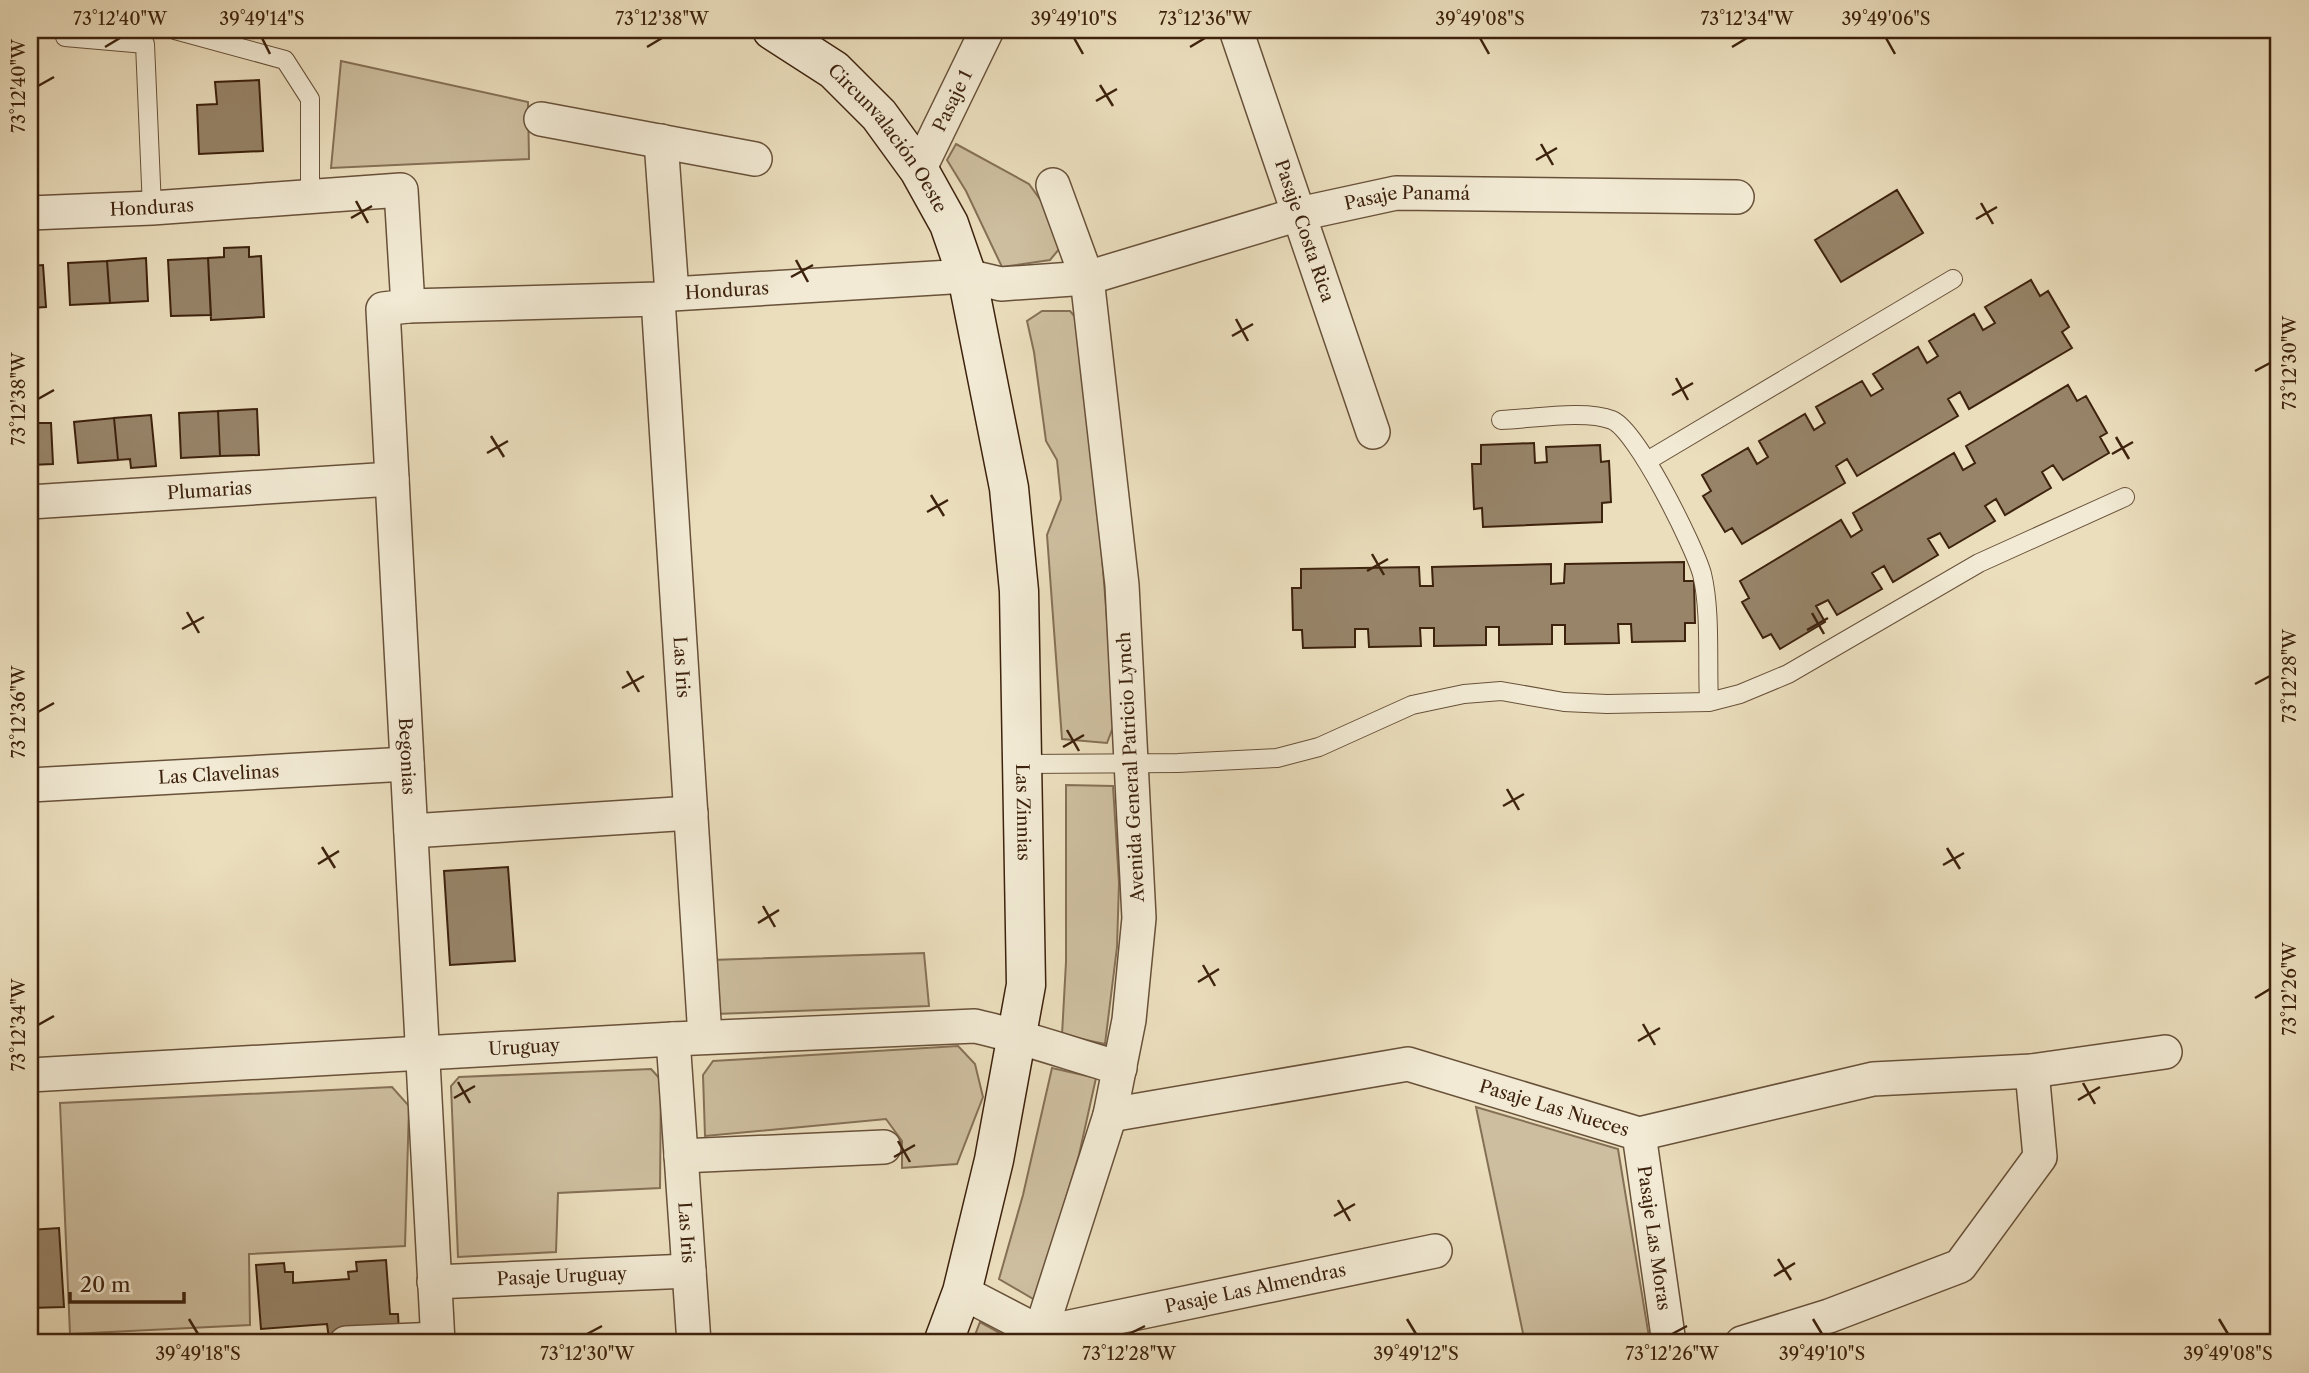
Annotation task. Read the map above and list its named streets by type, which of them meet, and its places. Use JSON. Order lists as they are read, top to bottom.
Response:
{
  "streets": {
    "street": [
      "Pasaje 1",
      "Circunvalación Oeste",
      "Pasaje Panamá",
      "Honduras",
      "Pasaje Costa Rica",
      "Plumarias",
      "Las Iris",
      "Begonias",
      "Avenida General Patricio Lynch",
      "Las Clavelinas",
      "Las Zinnias",
      "Uruguay",
      "Pasaje Las Nueces",
      "Pasaje Las Moras",
      "Pasaje Uruguay",
      "Pasaje Las Almendras"
    ]
  },
  "crossings": [
    ["Pasaje 1", "Circunvalación Oeste"],
    ["Circunvalación Oeste", "Honduras"],
    ["Circunvalación Oeste", "Las Zinnias"],
    ["Pasaje Panamá", "Honduras"],
    ["Pasaje Panamá", "Pasaje Costa Rica"],
    ["Pasaje Panamá", "Avenida General Patricio Lynch"],
    ["Honduras", "Las Iris"],
    ["Honduras", "Begonias"],
    ["Honduras", "Avenida General Patricio Lynch"],
    ["Honduras", "Las Zinnias"],
    ["Plumarias", "Begonias"],
    ["Las Iris", "Uruguay"],
    ["Las Iris", "Pasaje Uruguay"],
    ["Begonias", "Las Clavelinas"],
    ["Begonias", "Uruguay"],
    ["Begonias", "Pasaje Uruguay"],
    ["Avenida General Patricio Lynch", "Uruguay"],
    ["Avenida General Patricio Lynch", "Pasaje Las Nueces"],
    ["Avenida General Patricio Lynch", "Pasaje Las Almendras"],
    ["Las Zinnias", "Uruguay"],
    ["Pasaje Las Nueces", "Pasaje Las Moras"]
  ],
  "scale_bar": "20 m",
  "coordinates": [
    "73°12'40\"W",
    "39°49'14\"S",
    "73°12'38\"W",
    "39°49'10\"S",
    "73°12'36\"W",
    "39°49'08\"S",
    "73°12'34\"W",
    "39°49'06\"S",
    "73°12'30\"W",
    "73°12'28\"W",
    "73°12'26\"W",
    "39°49'18\"S",
    "39°49'12\"S"
  ]
}
